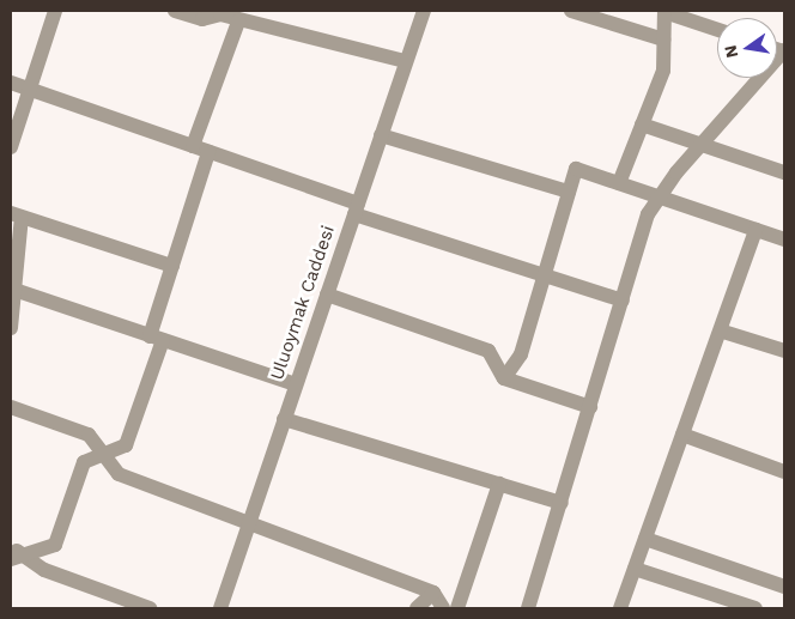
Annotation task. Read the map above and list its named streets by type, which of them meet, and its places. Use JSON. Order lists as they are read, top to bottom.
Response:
{
  "streets": {
    "street": ["Uluoymak Caddesi"]
  },
  "north": "left"
}
